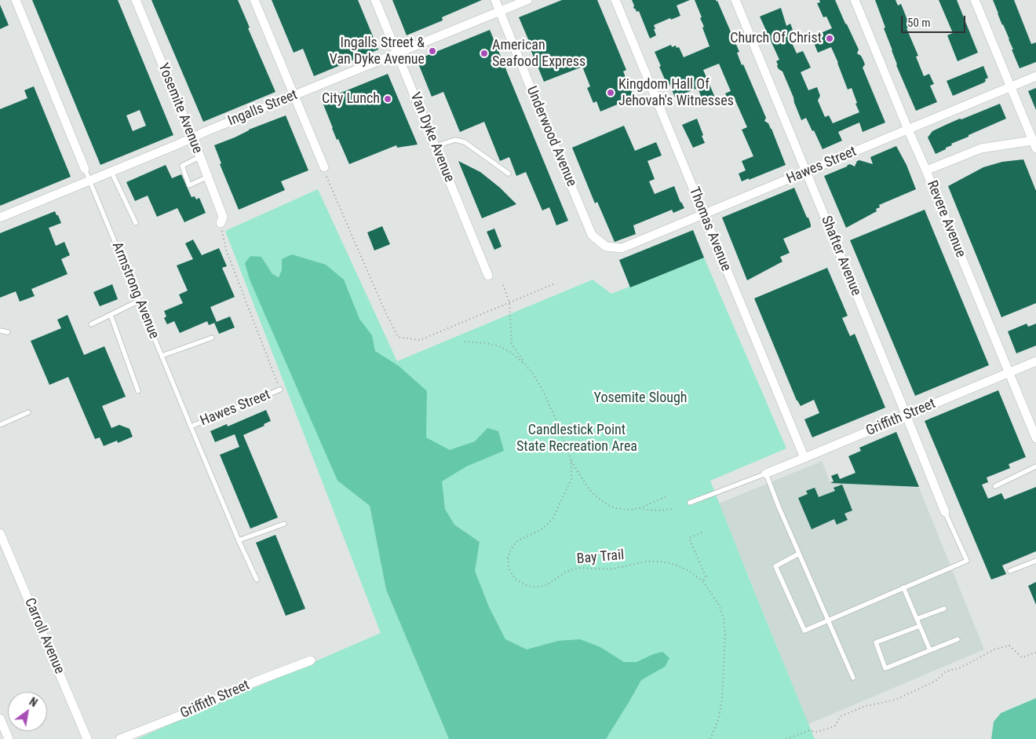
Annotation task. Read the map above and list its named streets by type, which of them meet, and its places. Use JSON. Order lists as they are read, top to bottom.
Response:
{
  "streets": {
    "street": [
      "Yosemite Avenue",
      "Ingalls Street",
      "Underwood Avenue",
      "Van Dyke Avenue",
      "Hawes Street",
      "Revere Avenue",
      "Thomas Avenue",
      "Shafter Avenue",
      "Armstrong Avenue",
      "Griffith Street",
      "Carroll Avenue"
    ],
    "path": ["Bay Trail"]
  },
  "crossings": [
    ["Yosemite Avenue", "Ingalls Street"],
    ["Ingalls Street", "Underwood Avenue"],
    ["Ingalls Street", "Van Dyke Avenue"],
    ["Ingalls Street", "Armstrong Avenue"],
    ["Underwood Avenue", "Hawes Street"],
    ["Hawes Street", "Revere Avenue"],
    ["Hawes Street", "Thomas Avenue"],
    ["Hawes Street", "Shafter Avenue"],
    ["Hawes Street", "Armstrong Avenue"],
    ["Revere Avenue", "Griffith Street"],
    ["Thomas Avenue", "Griffith Street"],
    ["Shafter Avenue", "Griffith Street"]
  ],
  "parks": ["Yosemite Slough", "Candlestick Point State Recreation Area"],
  "places": [
    "Church Of Christ",
    "Ingalls Street & Van Dyke Avenue",
    "American Seafood Express",
    "Kingdom Hall Of Jehovah's Witnesses",
    "City Lunch"
  ],
  "scale_bar": "50 m",
  "north": "top right"
}
